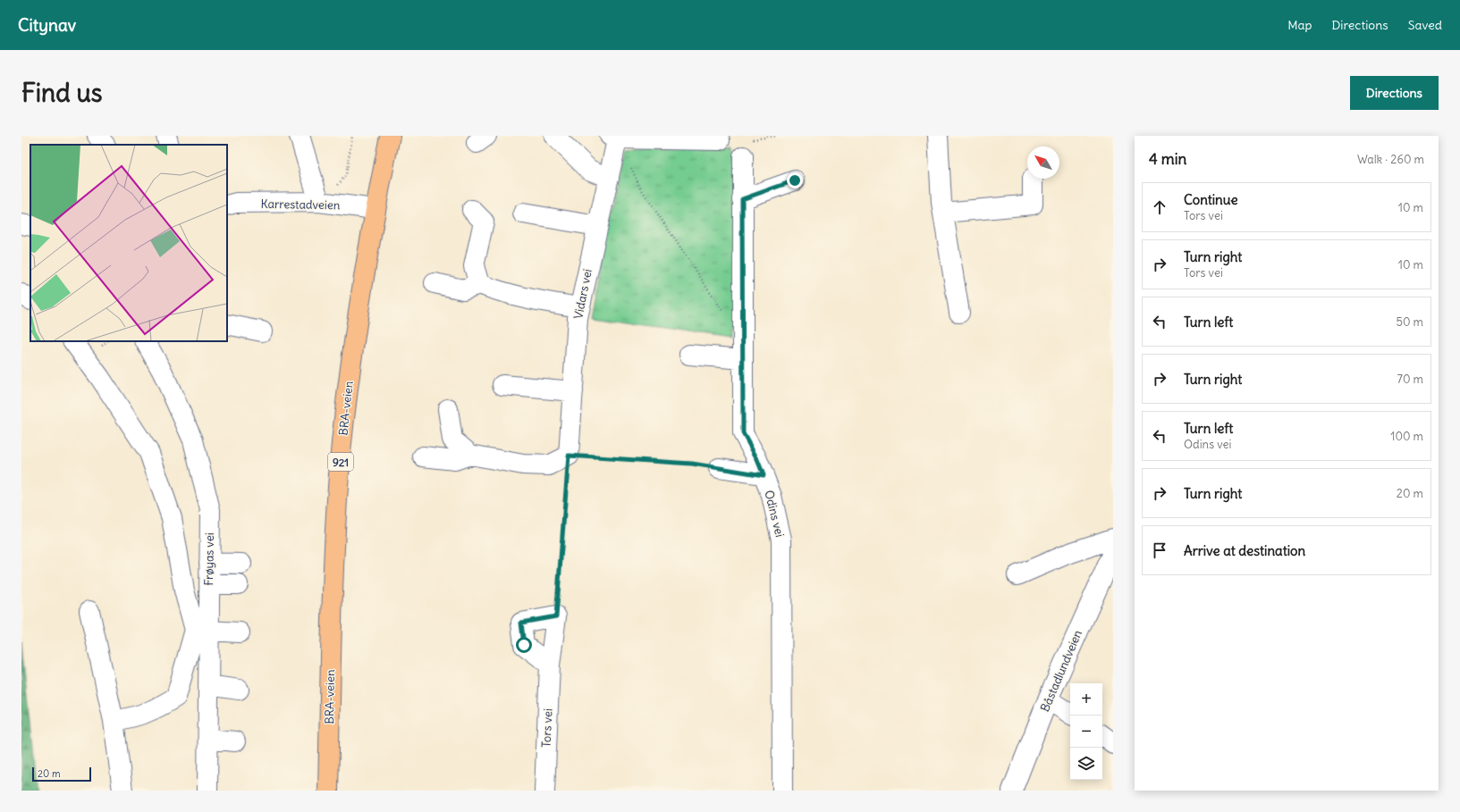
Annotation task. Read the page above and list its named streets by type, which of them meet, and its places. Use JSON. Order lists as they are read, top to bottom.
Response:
{
  "streets": {
    "main road": ["BRA-veien", "921"],
    "street": [
      "Karrestadveien",
      "Vidars vei",
      "Odins vei",
      "Frøyas vei",
      "Båstadlundveien",
      "Tors vei"
    ]
  },
  "crossings": [
    ["Karrestadveien", "BRA-veien"]
  ],
  "scale_bar": "20 m",
  "north": "top left",
  "page": {
    "header": "Citynav",
    "nav": ["Map", "Directions", "Saved"],
    "buttons": "Directions",
    "title": "Find us",
    "heading": ["4 min", "Walk · 260 m"],
    "list": [
      ["Continue", "Tors vei", "10 m"],
      ["Turn right", "Tors vei", "10 m"],
      ["Turn left", "50 m"],
      ["Turn right", "70 m"],
      ["Turn left", "Odins vei", "100 m"],
      ["Turn right", "20 m"],
      "Arrive at destination"
    ],
    "map_buttons": ["+", "−"],
    "scale": "20 m"
  }
}
